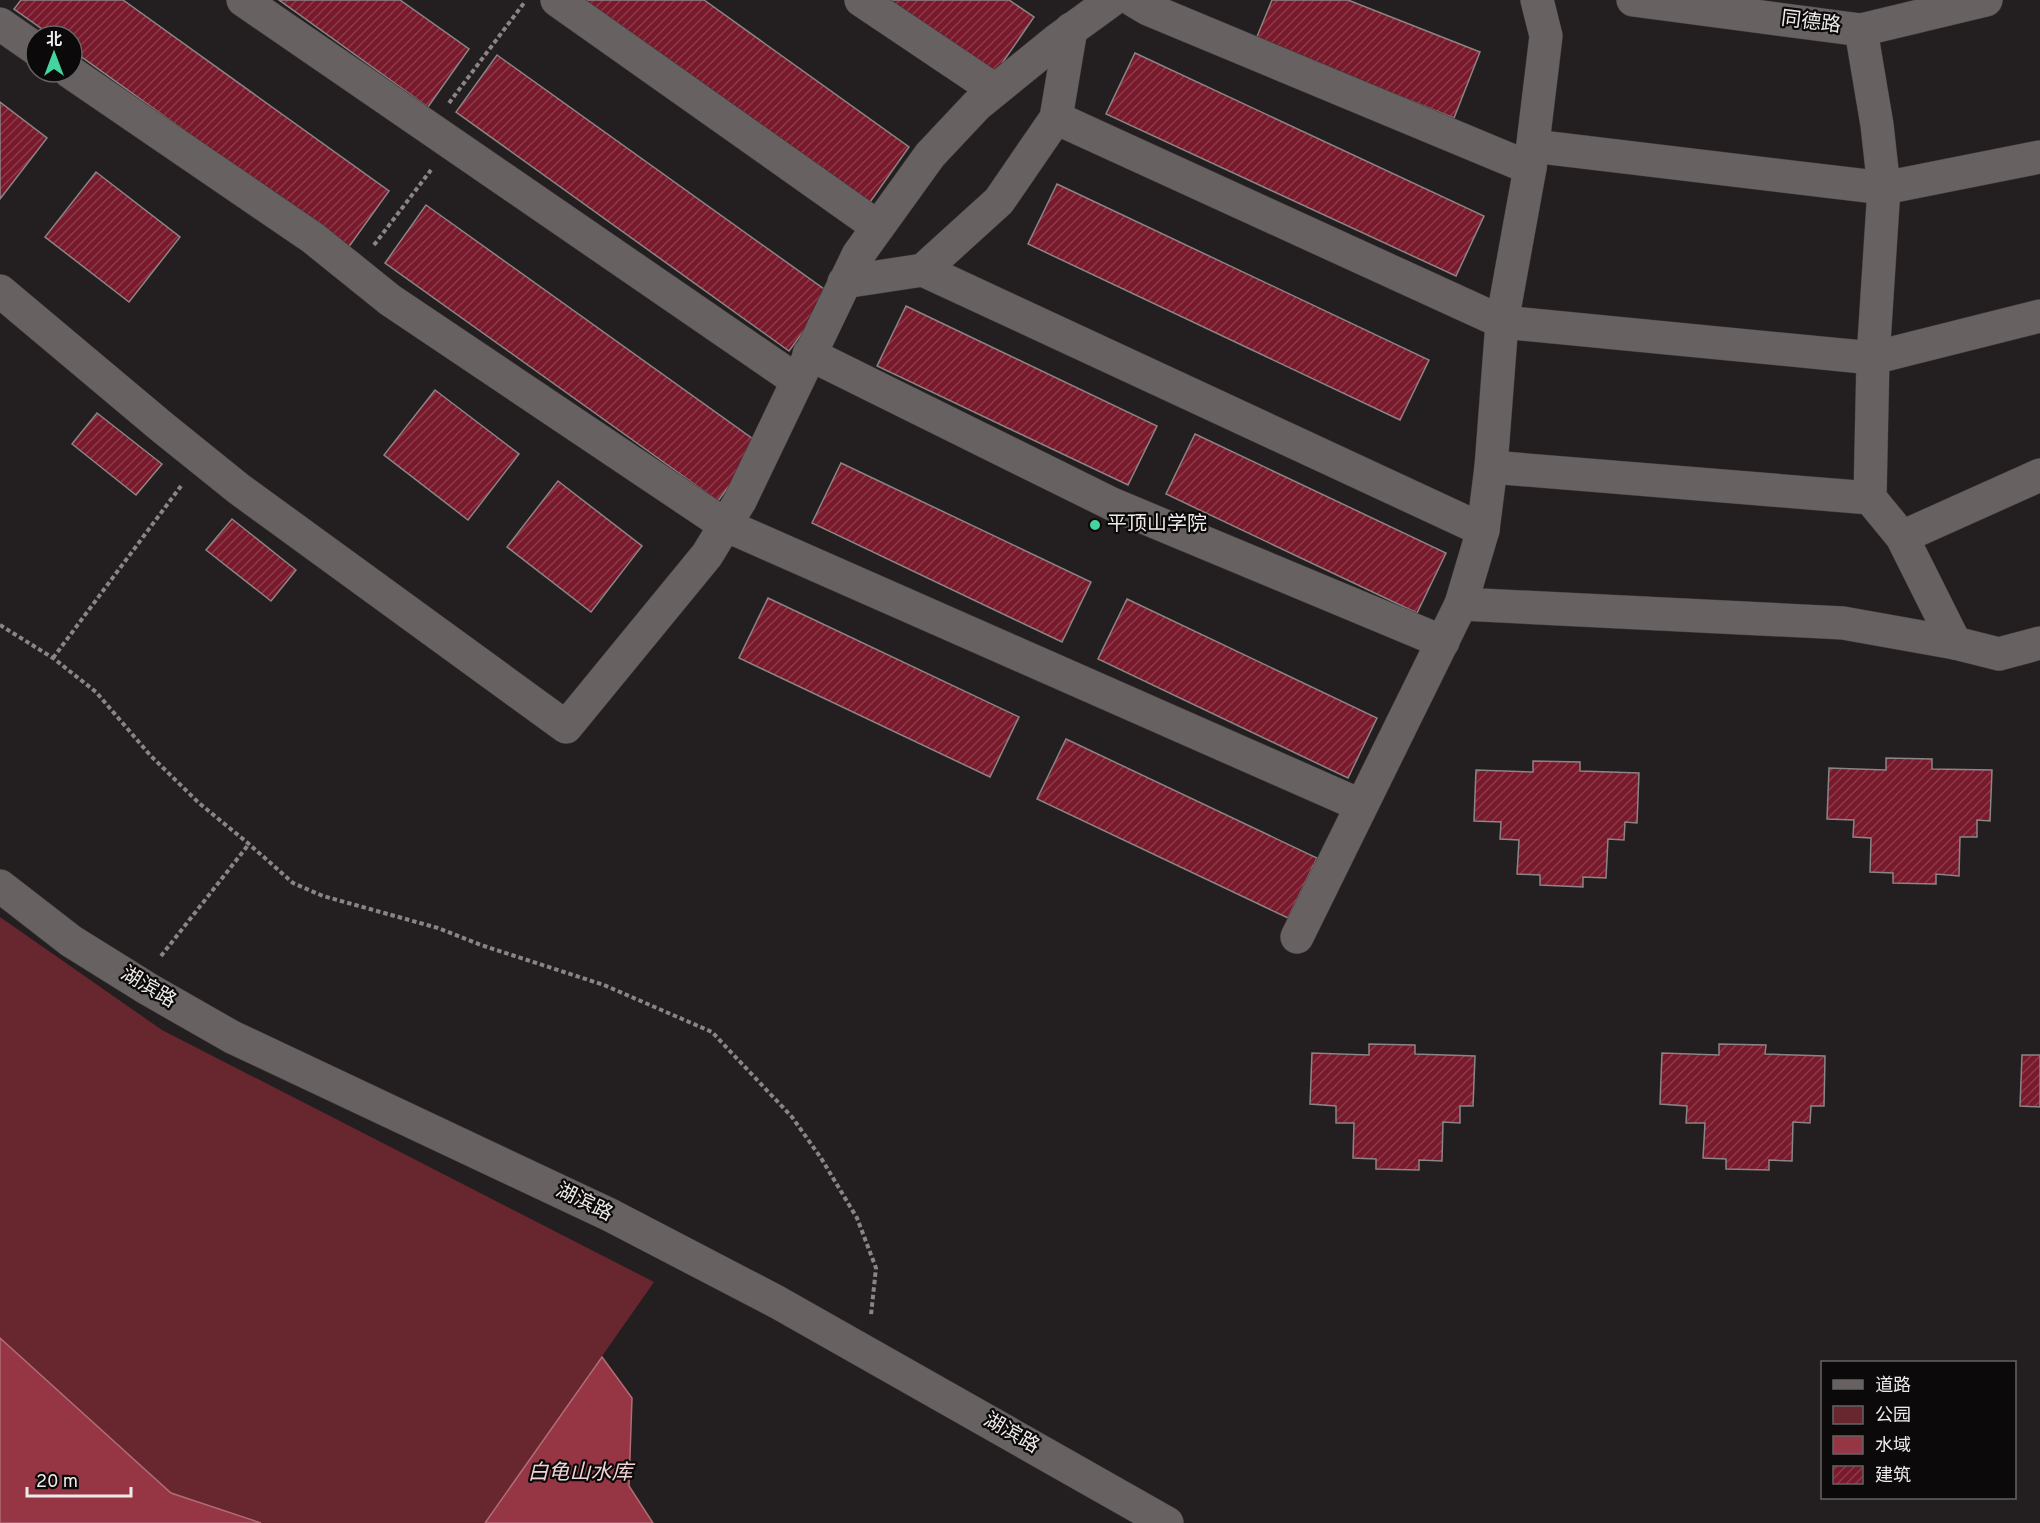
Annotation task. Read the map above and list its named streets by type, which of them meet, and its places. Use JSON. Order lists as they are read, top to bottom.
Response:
{
  "streets": {
    "street": ["同德路", "湖滨路"]
  },
  "water": ["白龟山水库"],
  "places": ["平顶山学院"],
  "legend": [
    "道路",
    "公园",
    "水域",
    "建筑"
  ],
  "scale_bar": "20 m",
  "north": "top"
}
